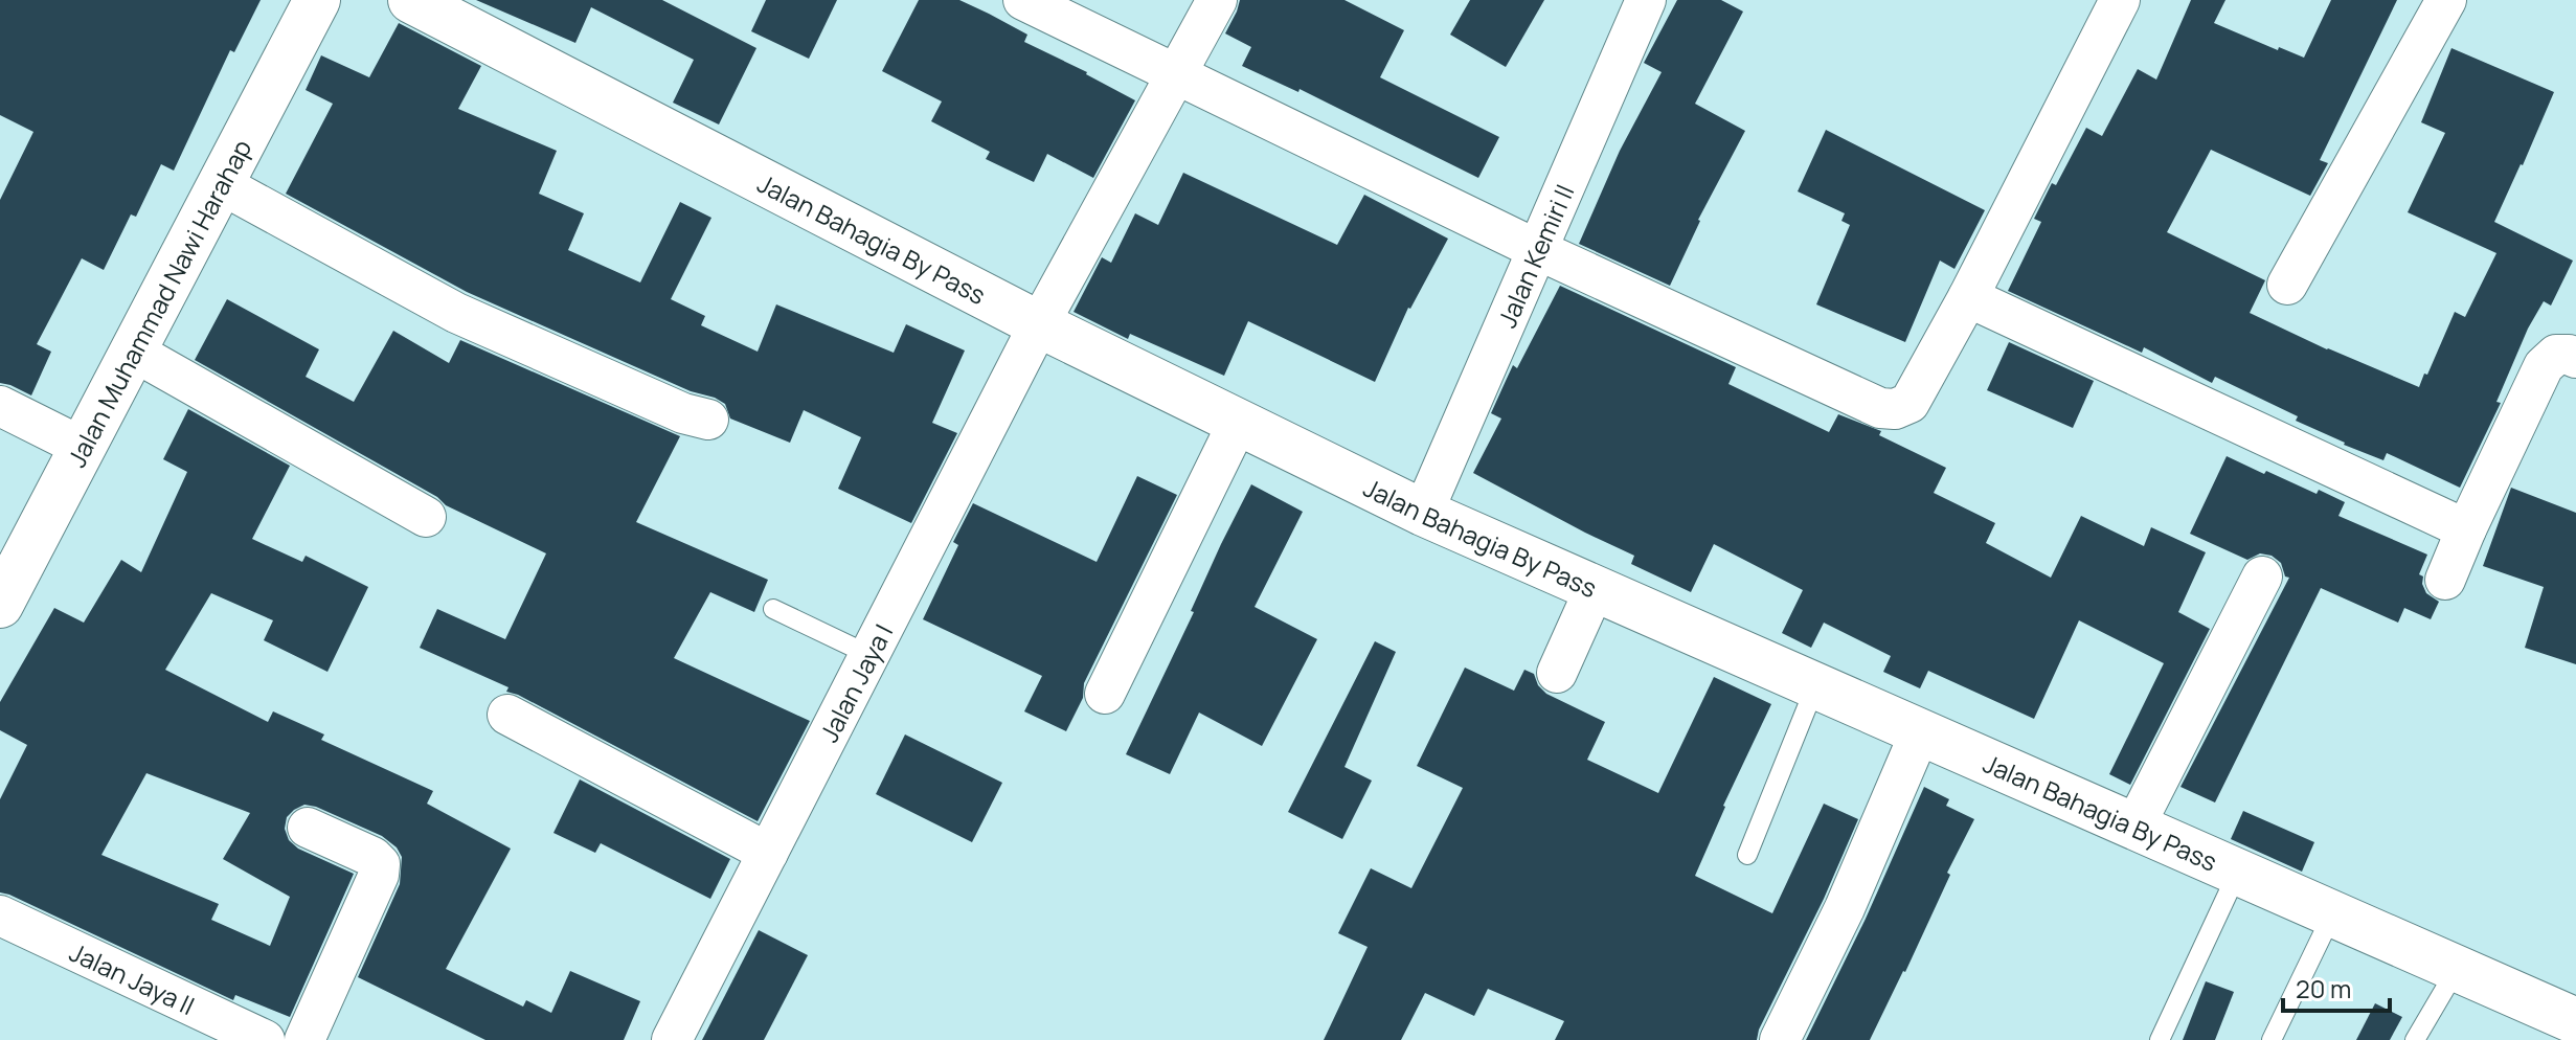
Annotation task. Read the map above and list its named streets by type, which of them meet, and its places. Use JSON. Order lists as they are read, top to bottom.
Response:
{
  "streets": {
    "main road": ["Jalan Bahagia By Pass", "Jalan Muhammad Nawi Harahap"],
    "street": ["Jalan Kemiri II", "Jalan Jaya I", "Jalan Jaya II"]
  },
  "crossings": [
    ["Jalan Bahagia By Pass", "Jalan Kemiri II"],
    ["Jalan Bahagia By Pass", "Jalan Jaya I"]
  ],
  "scale_bar": "20 m"
}
